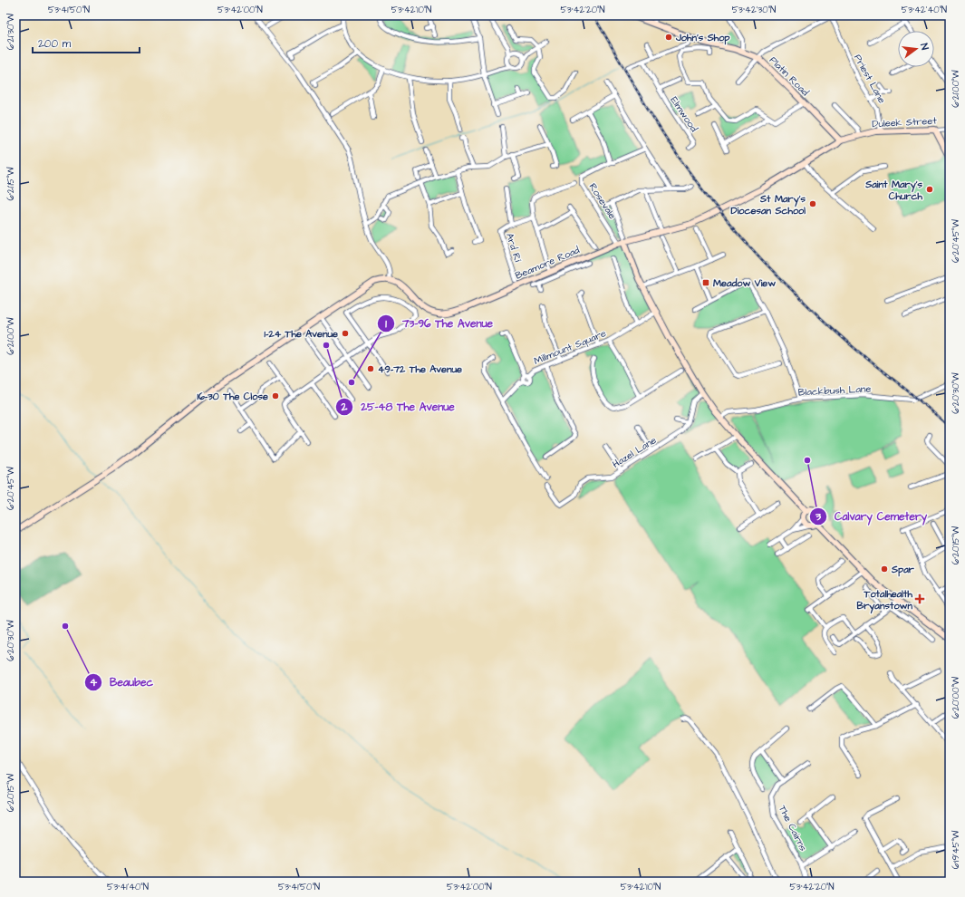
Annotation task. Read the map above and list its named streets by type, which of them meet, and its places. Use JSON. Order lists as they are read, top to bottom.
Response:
{
  "streets": {
    "main road": ["Platin Road", "Duleek Street", "Beamore Road"],
    "street": [
      "Priest Lane",
      "Elmwood",
      "Rosevale",
      "Ard Rí",
      "Millmount Square",
      "Blackbush Lane",
      "Hazel Lane",
      "The Cairns"
    ]
  },
  "crossings": [
    ["Platin Road", "Duleek Street"],
    ["Platin Road", "Beamore Road"],
    ["Priest Lane", "Duleek Street"],
    ["Duleek Street", "Beamore Road"],
    ["Rosevale", "Beamore Road"]
  ],
  "places": {
    "other": [
      "John's Shop",
      "Saint Mary's Church",
      "St Mary's Diocesan School",
      "1-24 The Avenue",
      "25-48 The Avenue",
      "49-72 The Avenue",
      "73-96 The Avenue",
      "16-30 The Close",
      "Calvary Cemetery",
      "Spar",
      "Beaubec"
    ],
    "transit": ["Meadow View"],
    "health": ["Totalhealth Bryanstown"]
  },
  "scale_bar": "200 m",
  "north": "right",
  "coordinates": [
    "53°41'50\"N",
    "53°42'00\"N",
    "53°42'10\"N",
    "53°42'20\"N",
    "53°42'30\"N",
    "53°42'40\"N",
    "6°21'30\"W",
    "6°21'00\"W",
    "6°21'15\"W",
    "6°20'45\"W",
    "6°20'30\"W",
    "6°20'15\"W",
    "6°20'00\"W",
    "6°19'45\"W",
    "53°41'40\"N"
  ]
}
